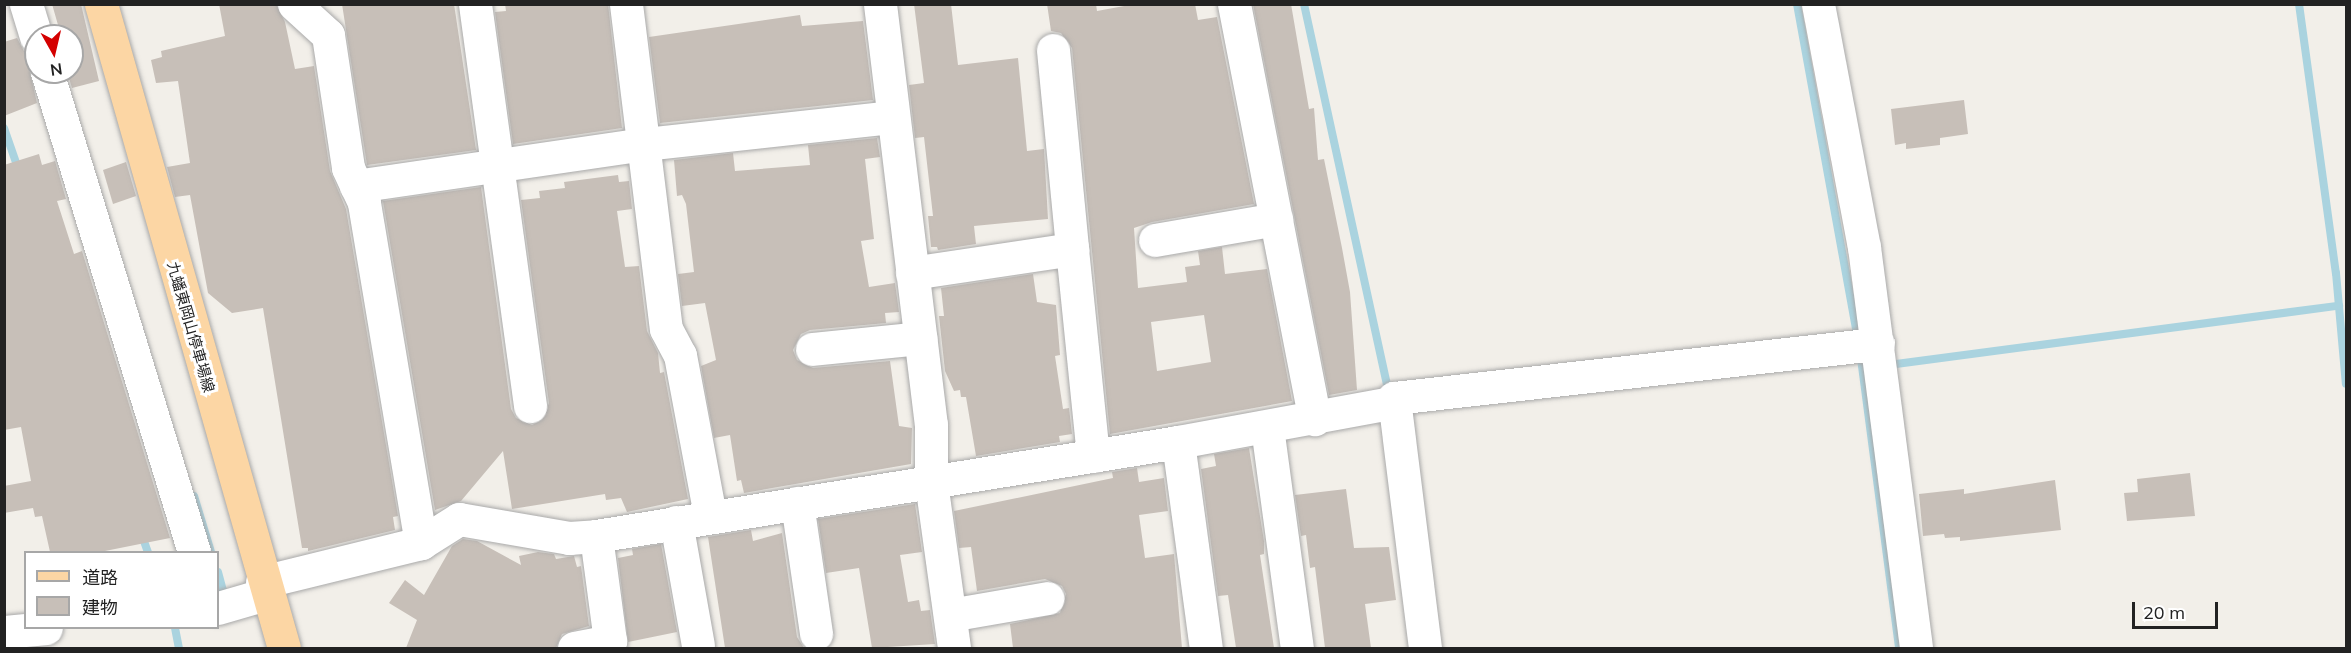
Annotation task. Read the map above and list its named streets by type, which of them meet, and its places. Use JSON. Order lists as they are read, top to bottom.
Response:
{
  "streets": {
    "main road": ["九蟠東岡山停車場線"]
  },
  "legend": ["道路", "建物"],
  "scale_bar": "20 m",
  "north": "bottom"
}
